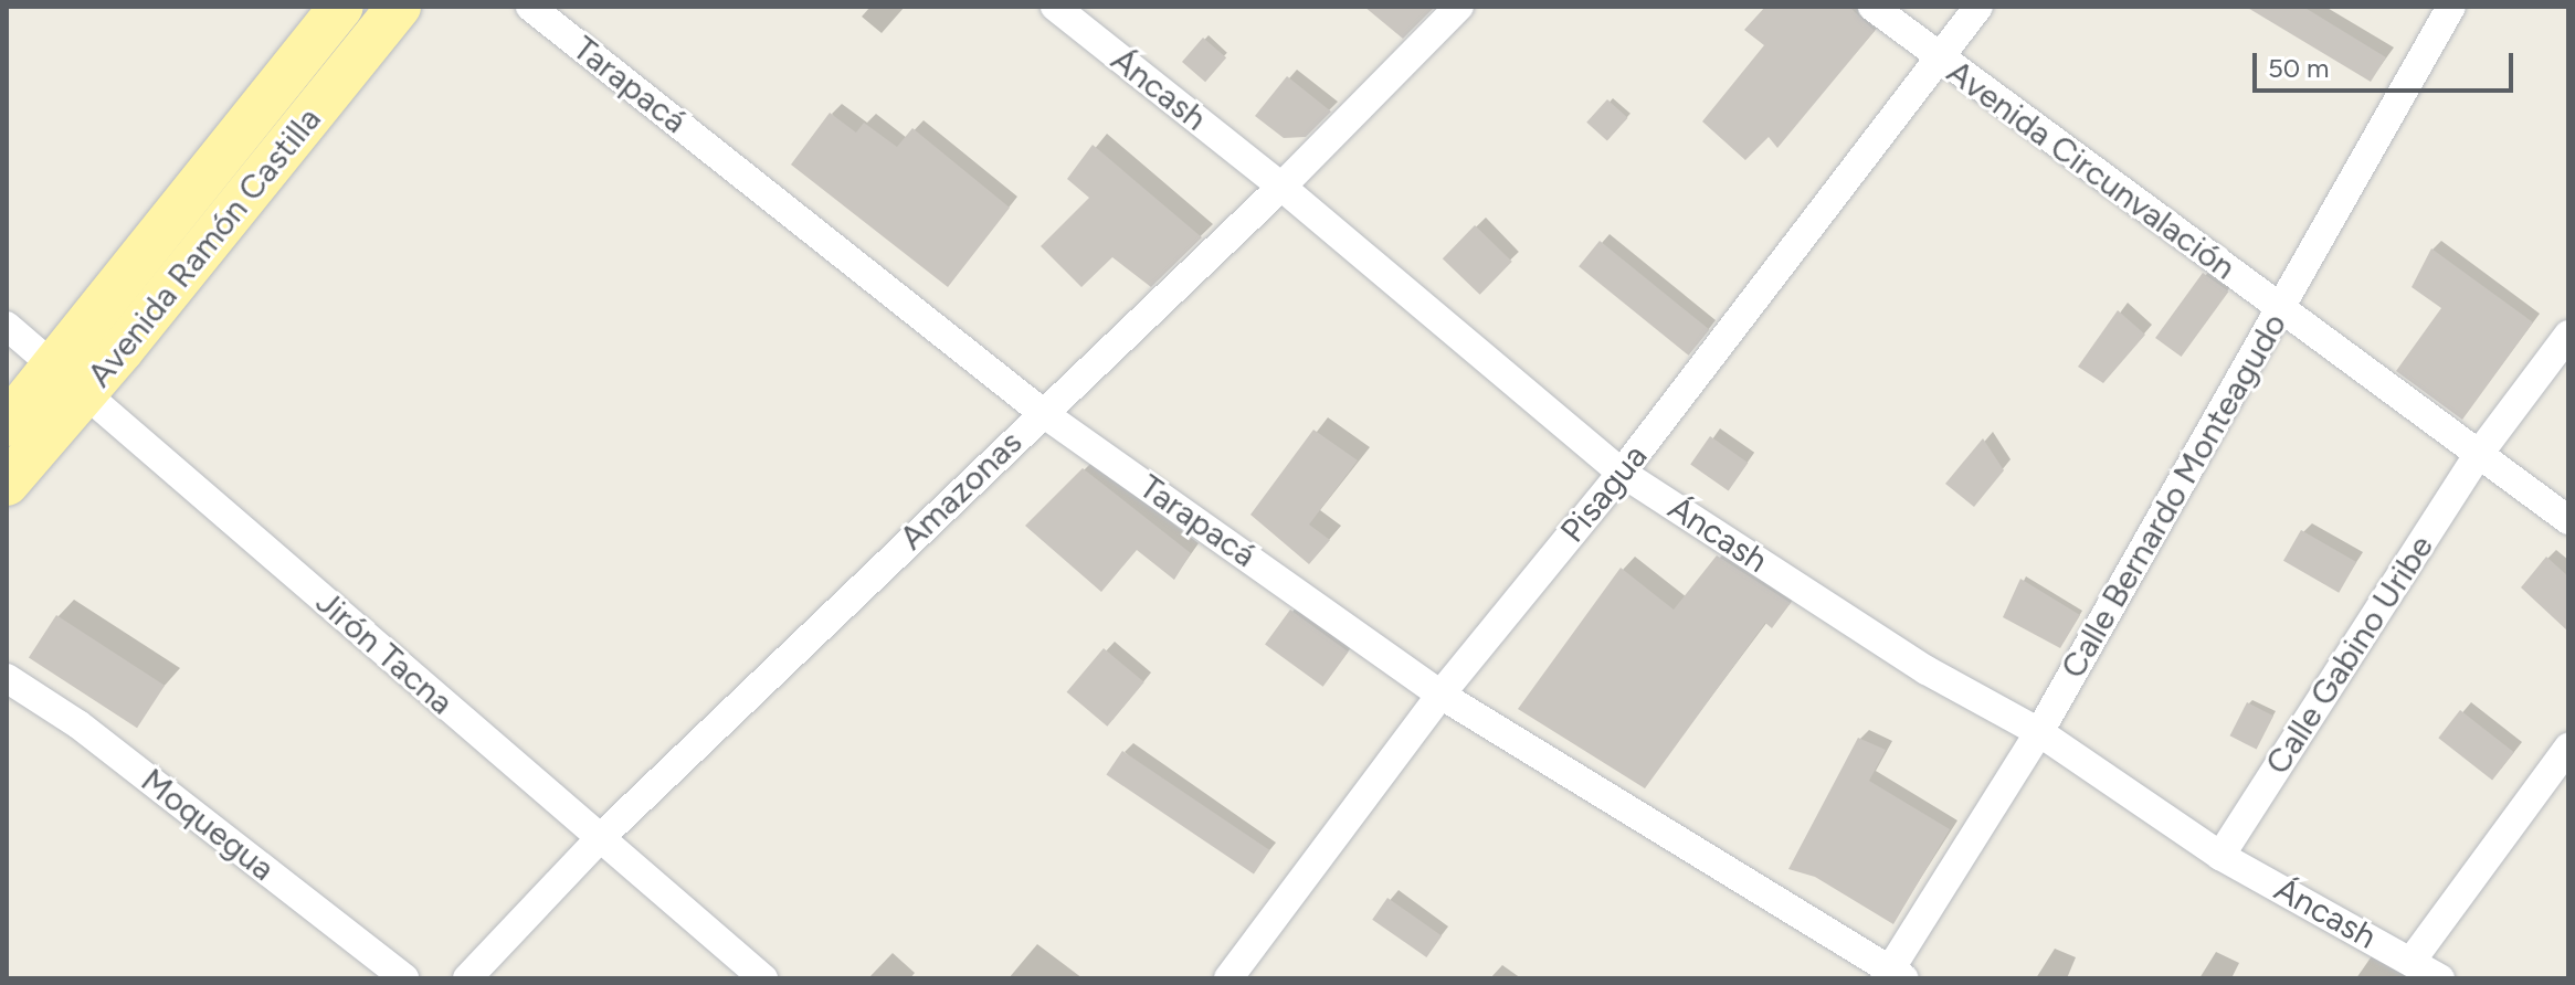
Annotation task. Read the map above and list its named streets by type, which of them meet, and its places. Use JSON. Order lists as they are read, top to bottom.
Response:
{
  "streets": {
    "main road": ["Avenida Ramón Castilla"],
    "street": [
      "Tarapacá",
      "Áncash",
      "Avenida Circunvalación",
      "Amazonas",
      "Pisagua",
      "Calle Bernardo Monteagudo",
      "Jirón Tacna",
      "Calle Gabino Uribe",
      "Moquegua"
    ]
  },
  "crossings": [
    ["Tarapacá", "Amazonas"],
    ["Tarapacá", "Pisagua"],
    ["Tarapacá", "Calle Bernardo Monteagudo"],
    ["Áncash", "Amazonas"],
    ["Áncash", "Pisagua"],
    ["Áncash", "Calle Bernardo Monteagudo"],
    ["Áncash", "Calle Gabino Uribe"],
    ["Avenida Circunvalación", "Pisagua"],
    ["Avenida Circunvalación", "Calle Bernardo Monteagudo"],
    ["Avenida Circunvalación", "Calle Gabino Uribe"],
    ["Avenida Ramón Castilla", "Jirón Tacna"],
    ["Amazonas", "Jirón Tacna"]
  ],
  "scale_bar": "50 m"
}
